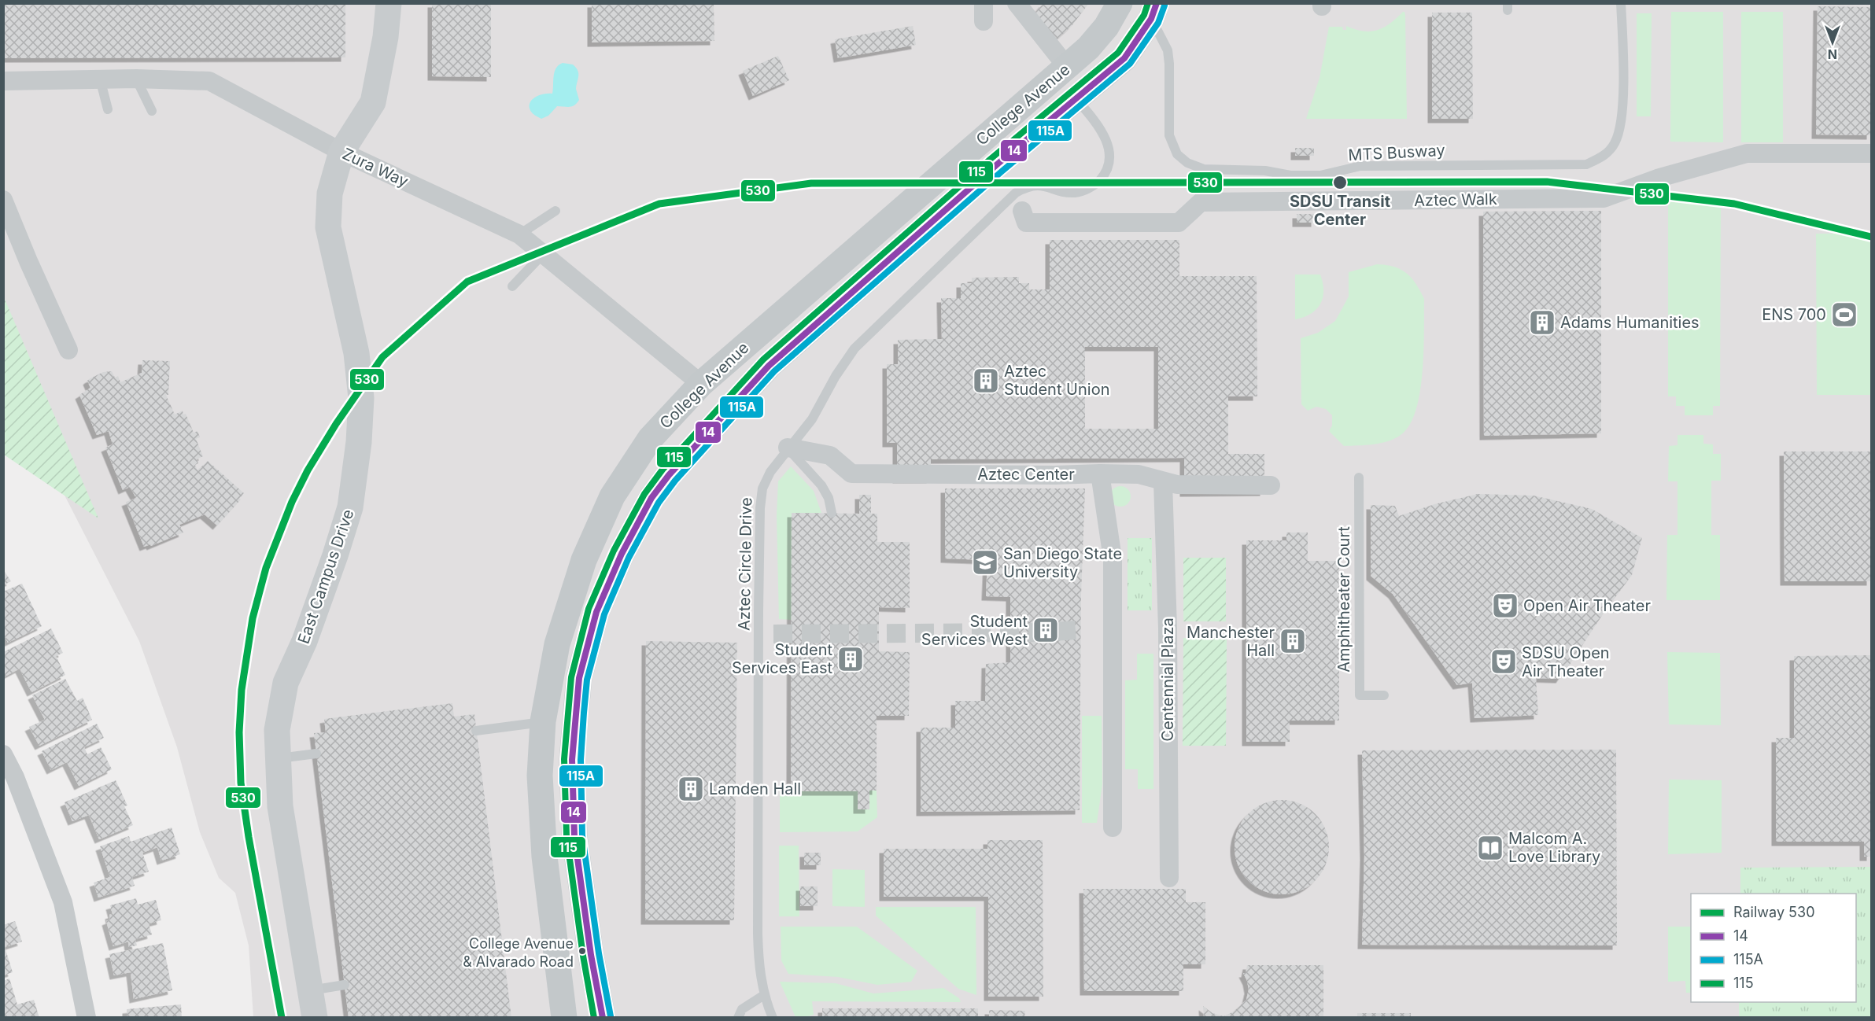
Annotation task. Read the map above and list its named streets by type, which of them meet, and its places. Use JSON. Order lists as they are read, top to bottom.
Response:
{
  "streets": {
    "main road": ["College Avenue"],
    "street": [
      "Zura Way",
      "Aztec Walk",
      "Aztec Center",
      "East Campus Drive",
      "Centennial Plaza"
    ],
    "lane": ["MTS Busway", "Aztec Circle Drive", "Amphitheater Court"]
  },
  "crossings": [
    ["College Avenue", "MTS Busway"],
    ["College Avenue", "Zura Way"],
    ["College Avenue", "Aztec Circle Drive"],
    ["Zura Way", "East Campus Drive"],
    ["Aztec Center", "Aztec Circle Drive"],
    ["Aztec Center", "Centennial Plaza"]
  ],
  "places": {
    "other": ["SDSU Transit Center", "College Avenue & Alvarado Road"],
    "sports": ["ENS 700"],
    "building": [
      "Adams Humanities",
      "Aztec Student Union",
      "Student Services West",
      "Manchester Hall",
      "Student Services East",
      "Lamden Hall"
    ],
    "school or university": ["San Diego State University"],
    "theatre": ["Open Air Theater", "SDSU Open Air Theater"],
    "library": ["Malcom A. Love Library"]
  },
  "lines": [
    "transit line 14",
    "transit line 115",
    "transit line 115A",
    "rail line 530"
  ],
  "legend": [
    "Railway 530",
    "14",
    "115A",
    "115"
  ],
  "north": "bottom"
}
